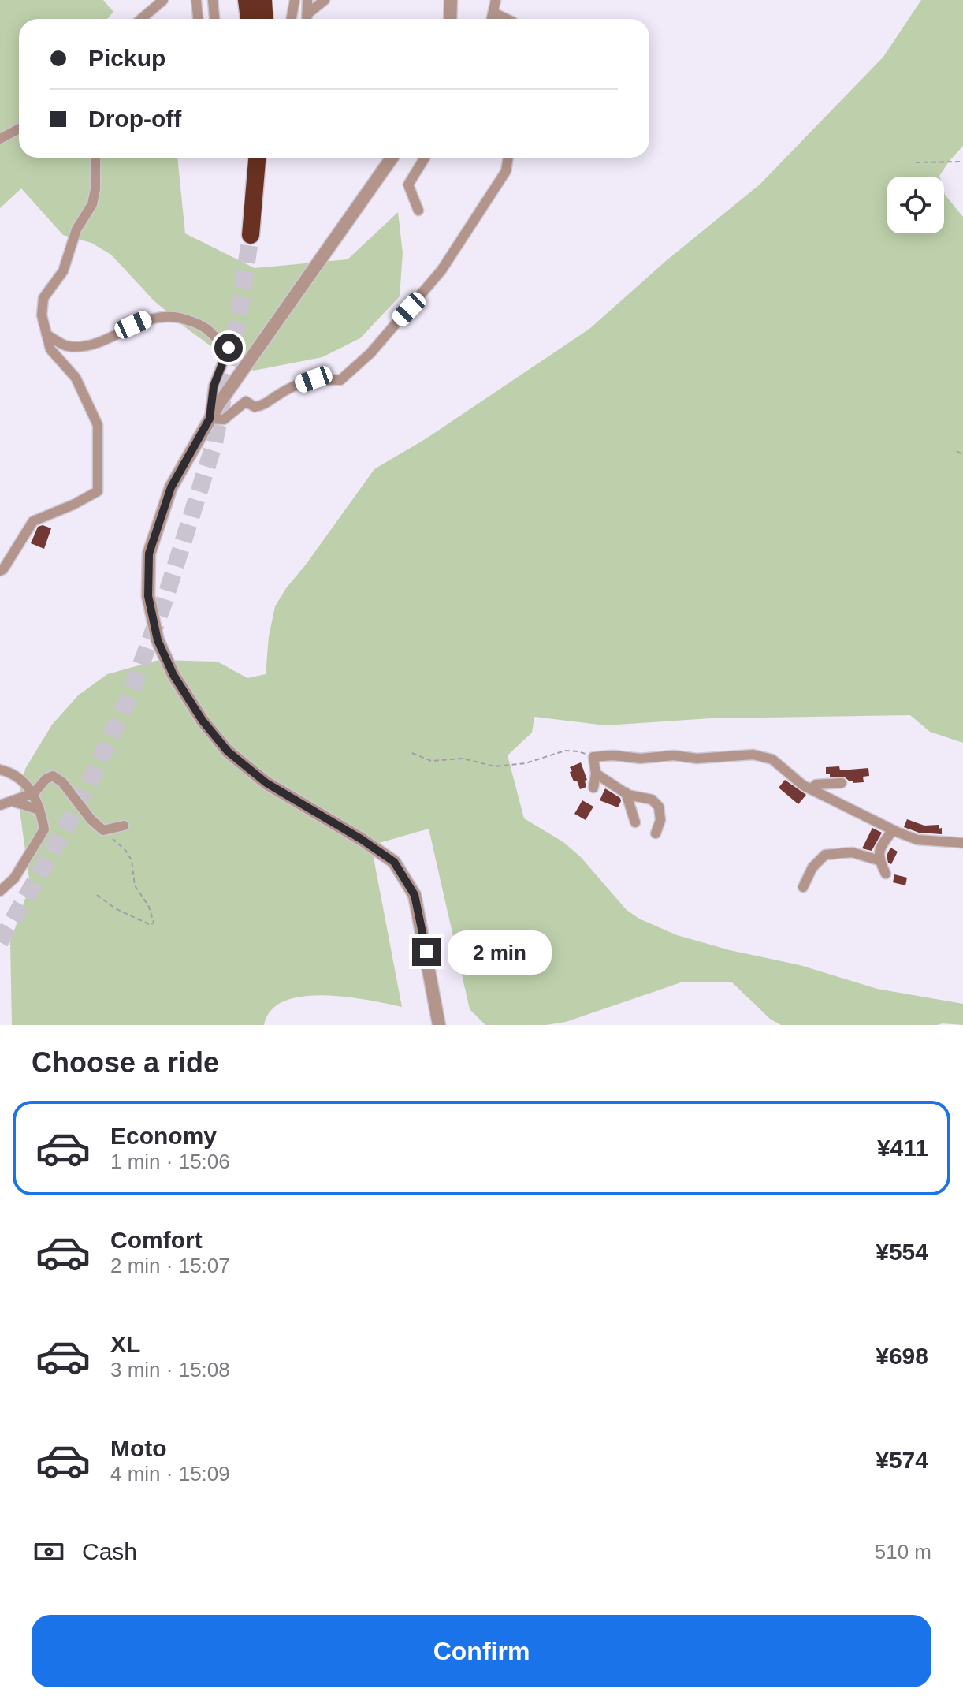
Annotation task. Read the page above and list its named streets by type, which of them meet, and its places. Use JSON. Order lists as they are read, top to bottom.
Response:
{
  "page": {
    "banner": ["Pickup", "Drop-off"],
    "bubble": "2 min",
    "heading": "Choose a ride",
    "list": [
      {
        "name": "Economy",
        "note": "1 min · 15:06",
        "value": "¥411"
      },
      {
        "name": "Comfort",
        "note": "2 min · 15:07",
        "value": "¥554"
      },
      {
        "name": "XL",
        "note": "3 min · 15:08",
        "value": "¥698"
      },
      {
        "name": "Moto",
        "note": "4 min · 15:09",
        "value": "¥574"
      }
    ],
    "pay": ["Cash", "510 m"],
    "buttons": "Confirm"
  }
}
